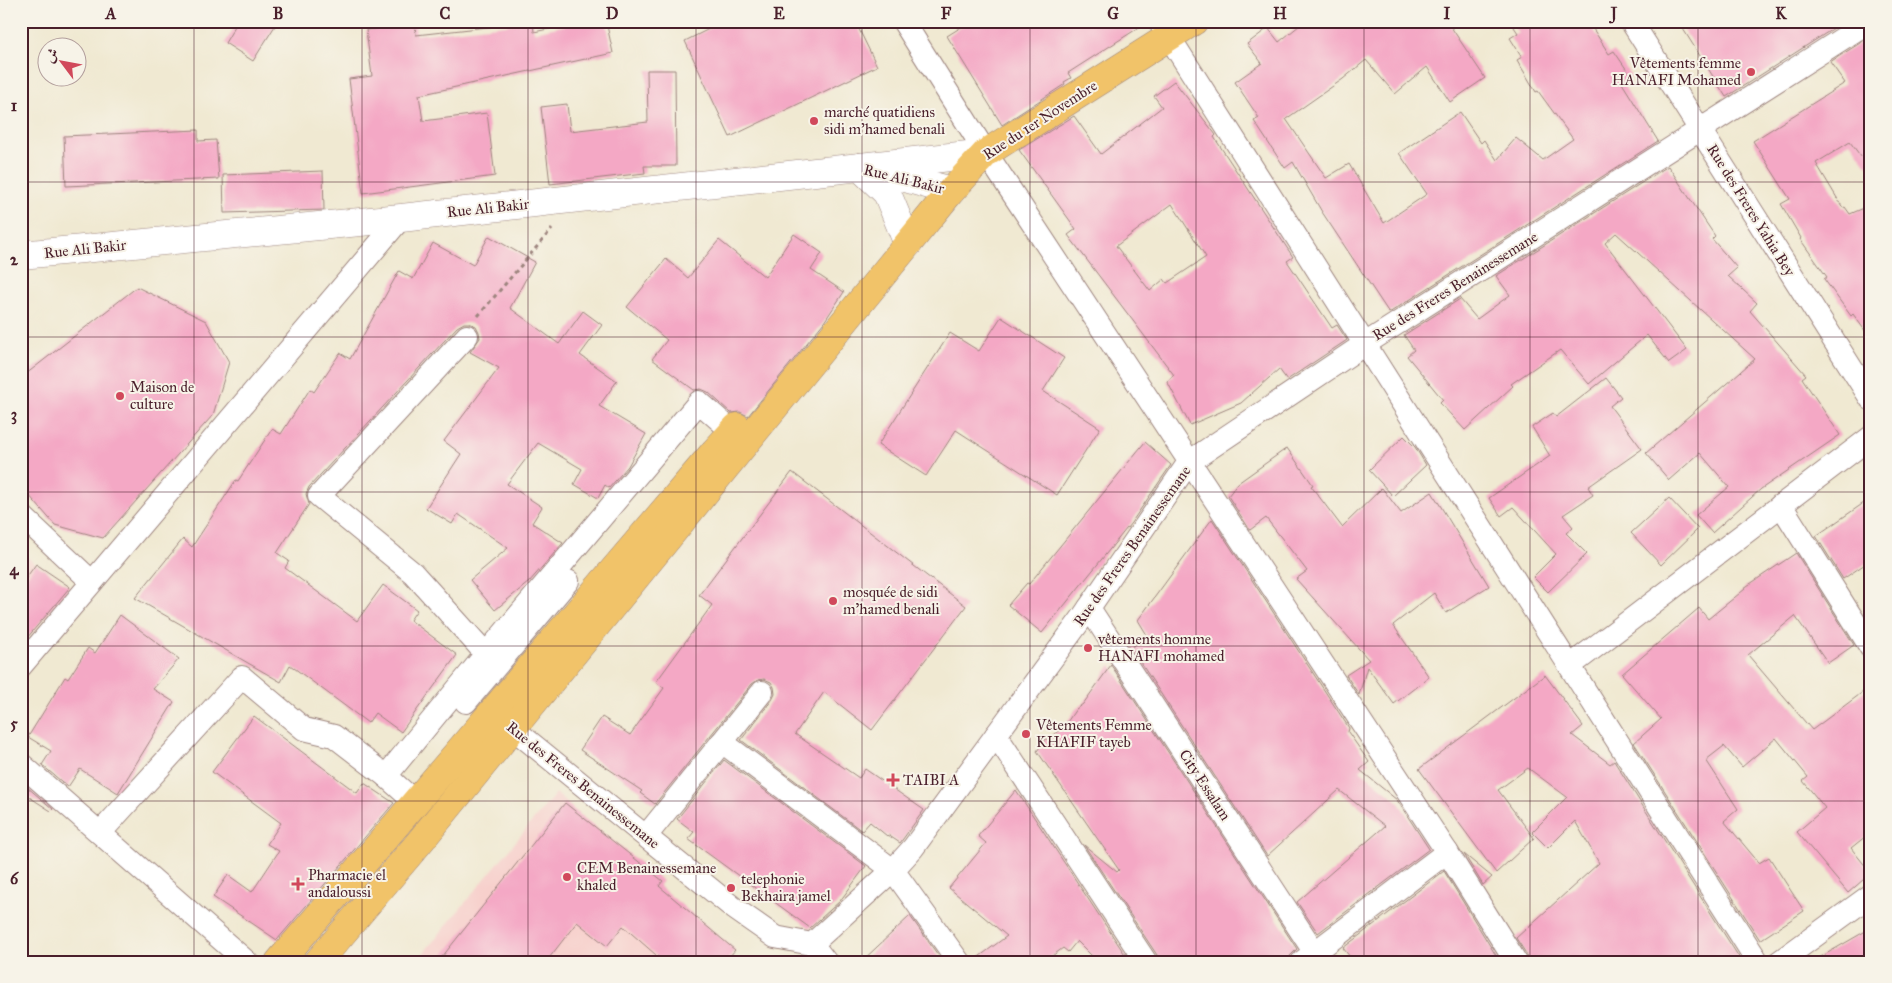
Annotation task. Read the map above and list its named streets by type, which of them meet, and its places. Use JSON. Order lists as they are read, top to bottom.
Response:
{
  "streets": {
    "main road": ["Rue du 1er Novembre"],
    "street": [
      "Rue Ali Bakir",
      "Rue des Freres Yahia Bey",
      "Rue des Freres Benainessemane",
      "City Essalam"
    ]
  },
  "crossings": [
    ["Rue du 1er Novembre", "Rue Ali Bakir"],
    ["Rue des Freres Yahia Bey", "Rue des Freres Benainessemane"],
    ["Rue des Freres Benainessemane", "City Essalam"]
  ],
  "places": {
    "other": [
      "Vêtements femme HANAFI Mohamed",
      "marché quatidiens sidi m'hamed benali",
      "Maison de culture",
      "mosquée de sidi m'hamed benali",
      "vêtements homme HANAFI mohamed",
      "Vêtements Femme KHAFIF tayeb",
      "CEM Benainessemane khaled",
      "telephonie Bekhaira jamel"
    ],
    "health": ["TAIBI A", "Pharmacie el andaloussi"]
  },
  "north": "top left",
  "grid": {
    "columns": [
      "A",
      "B",
      "C",
      "D",
      "E",
      "F",
      "G",
      "H",
      "I",
      "J",
      "K"
    ],
    "rows": [
      "1",
      "2",
      "3",
      "4",
      "5",
      "6"
    ]
  }
}
